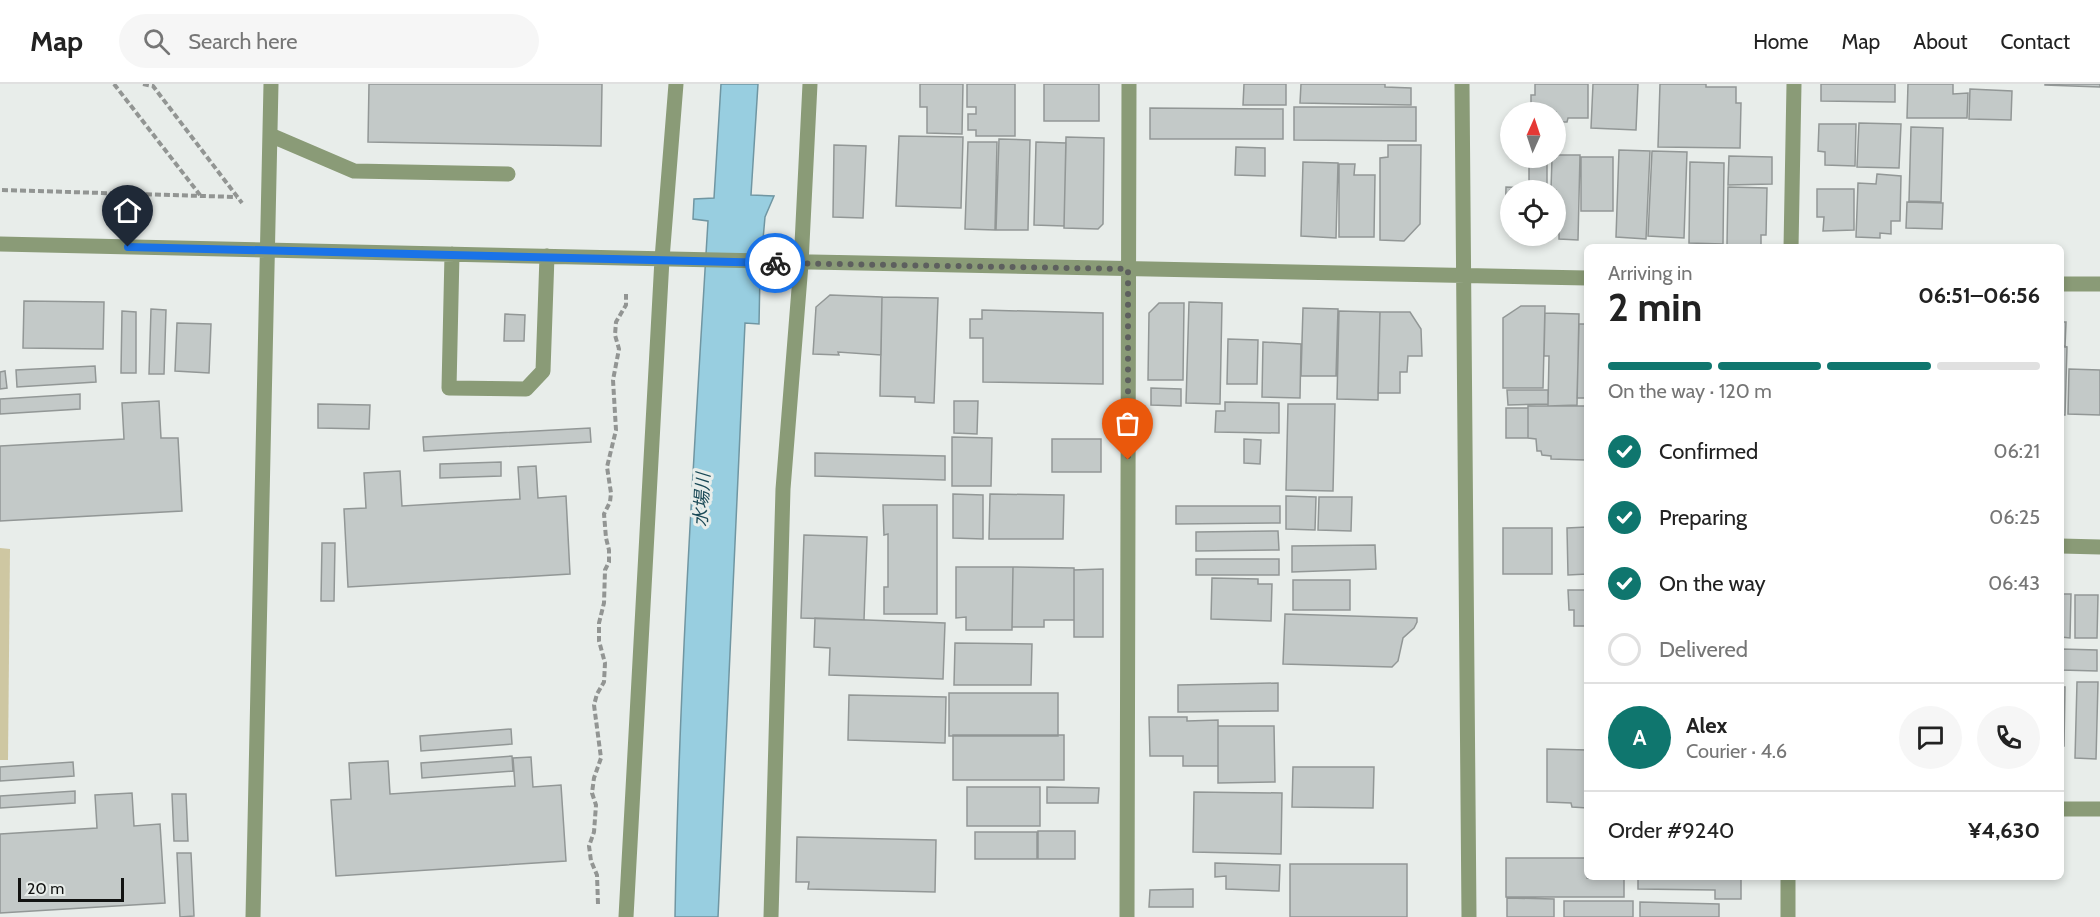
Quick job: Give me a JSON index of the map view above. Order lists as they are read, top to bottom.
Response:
{
  "water": ["水場川"],
  "scale_bar": "20 m",
  "north": "top",
  "page": {
    "header": "Map",
    "search": "Search here",
    "nav": [
      "Home",
      "Map",
      "About",
      "Contact"
    ],
    "heading": ["2 min", "Arriving in", "06:51–06:56"],
    "panel": [
      "Alex",
      "Courier · 4.6",
      "Order #9240",
      "¥4,630"
    ],
    "bar": "On the way · 120 m",
    "list": [
      ["Confirmed", "06:21"],
      ["Preparing", "06:25"],
      ["On the way", "06:43"],
      "Delivered"
    ],
    "round": "A",
    "scale": "20 m"
  }
}
